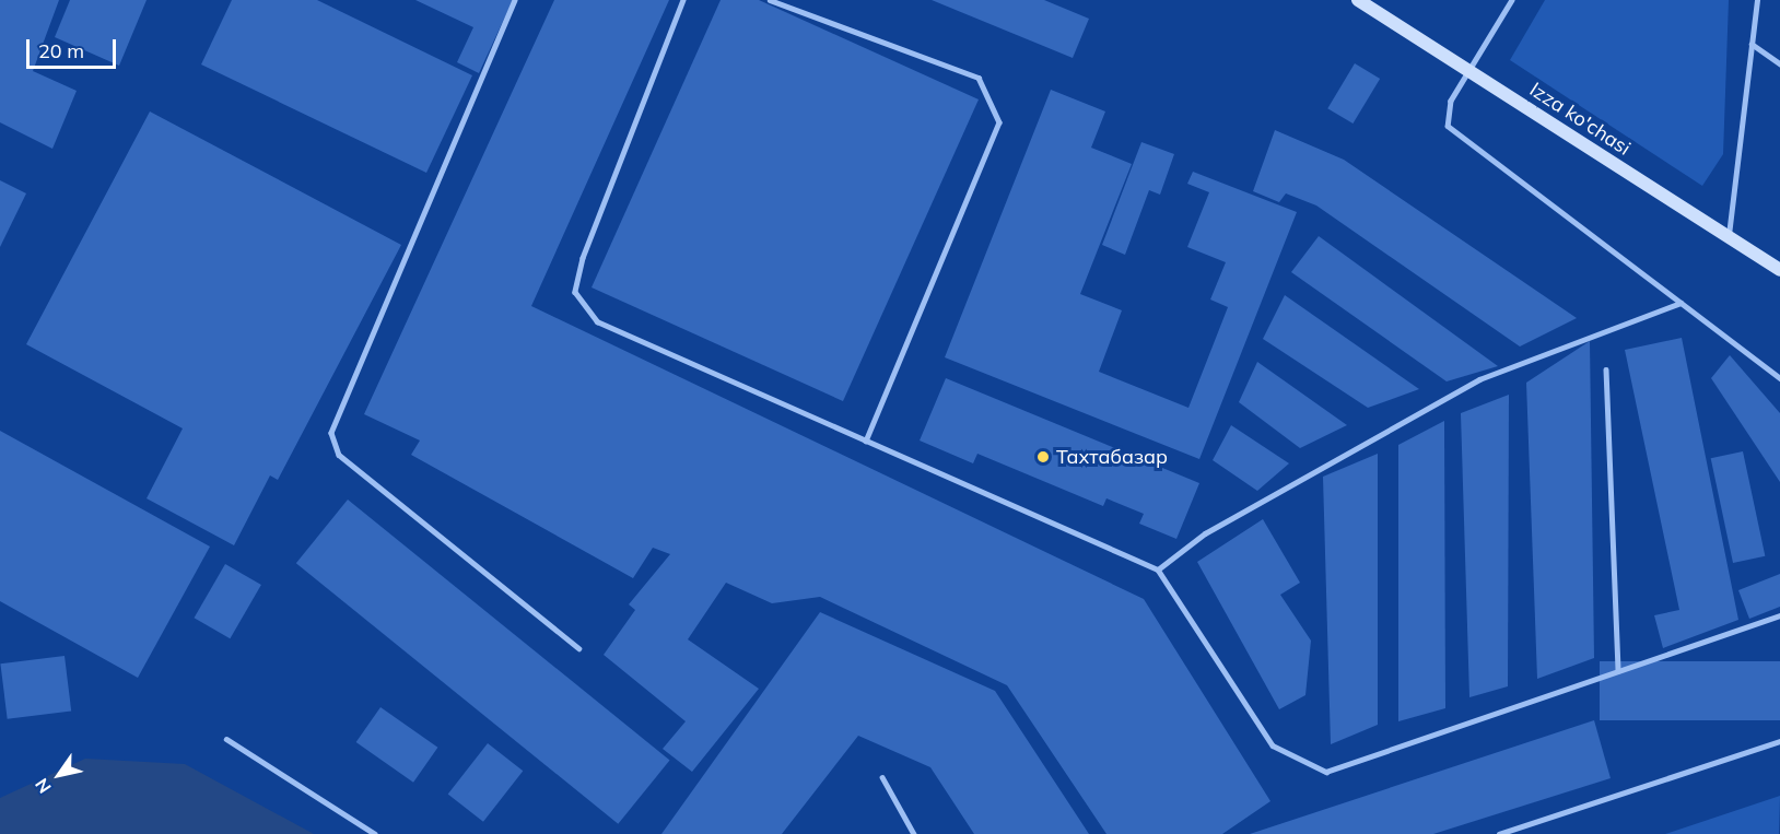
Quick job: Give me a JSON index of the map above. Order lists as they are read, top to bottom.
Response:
{
  "streets": {
    "main road": ["Izza ko'chasi"]
  },
  "places": ["Тахтабазар"],
  "scale_bar": "20 m",
  "north": "bottom left"
}
